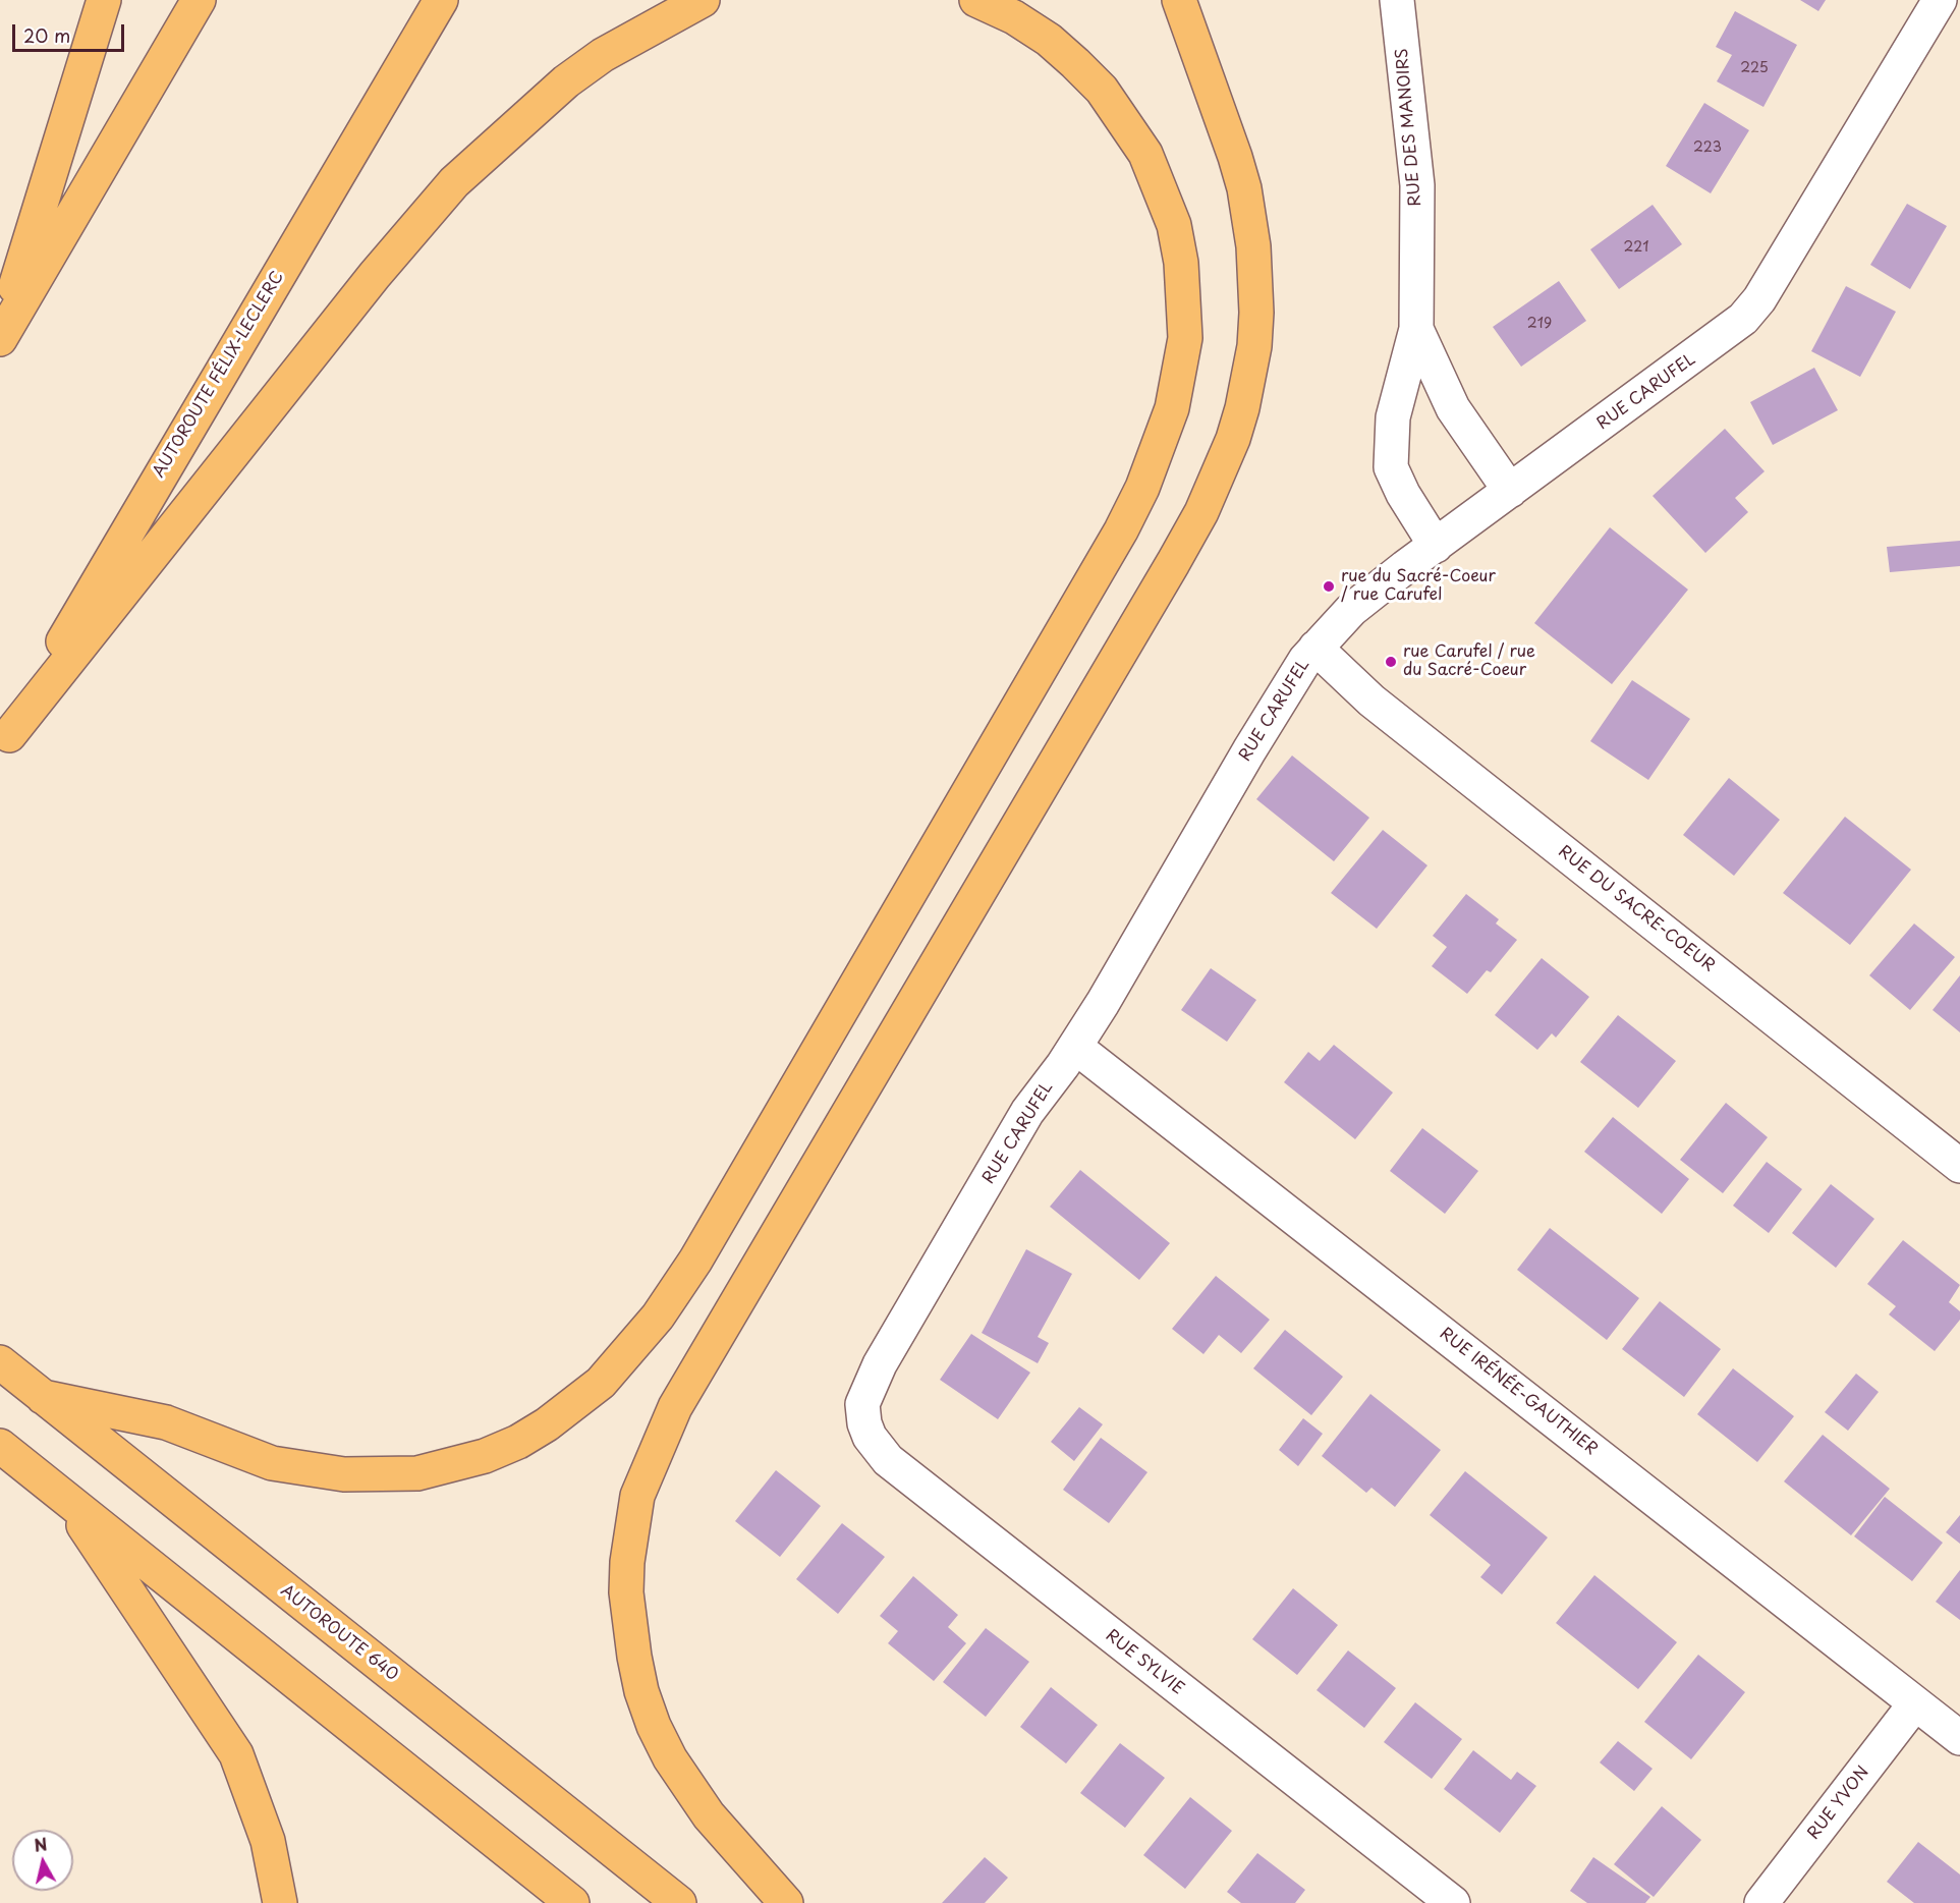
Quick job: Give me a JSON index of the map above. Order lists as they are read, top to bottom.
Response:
{
  "streets": {
    "highway": ["AUTOROUTE FÉLIX-LECLERC", "AUTOROUTE 640"],
    "street": [
      "RUE DES MANOIRS",
      "RUE CARUFEL",
      "RUE DU SACRE-COEUR",
      "RUE IRÉNÉE-GAUTHIER",
      "RUE SYLVIE",
      "RUE YVON"
    ]
  },
  "crossings": [
    ["RUE DES MANOIRS", "RUE CARUFEL"],
    ["RUE CARUFEL", "RUE DU SACRE-COEUR"],
    ["RUE CARUFEL", "RUE IRÉNÉE-GAUTHIER"],
    ["RUE CARUFEL", "RUE SYLVIE"],
    ["RUE IRÉNÉE-GAUTHIER", "RUE YVON"]
  ],
  "places": ["rue du Sacré-Coeur / rue Carufel", "rue Carufel / rue du Sacré-Coeur"],
  "house_numbers": [
    "225",
    "223",
    "221",
    "219"
  ],
  "scale_bar": "20 m",
  "north": "top"
}
